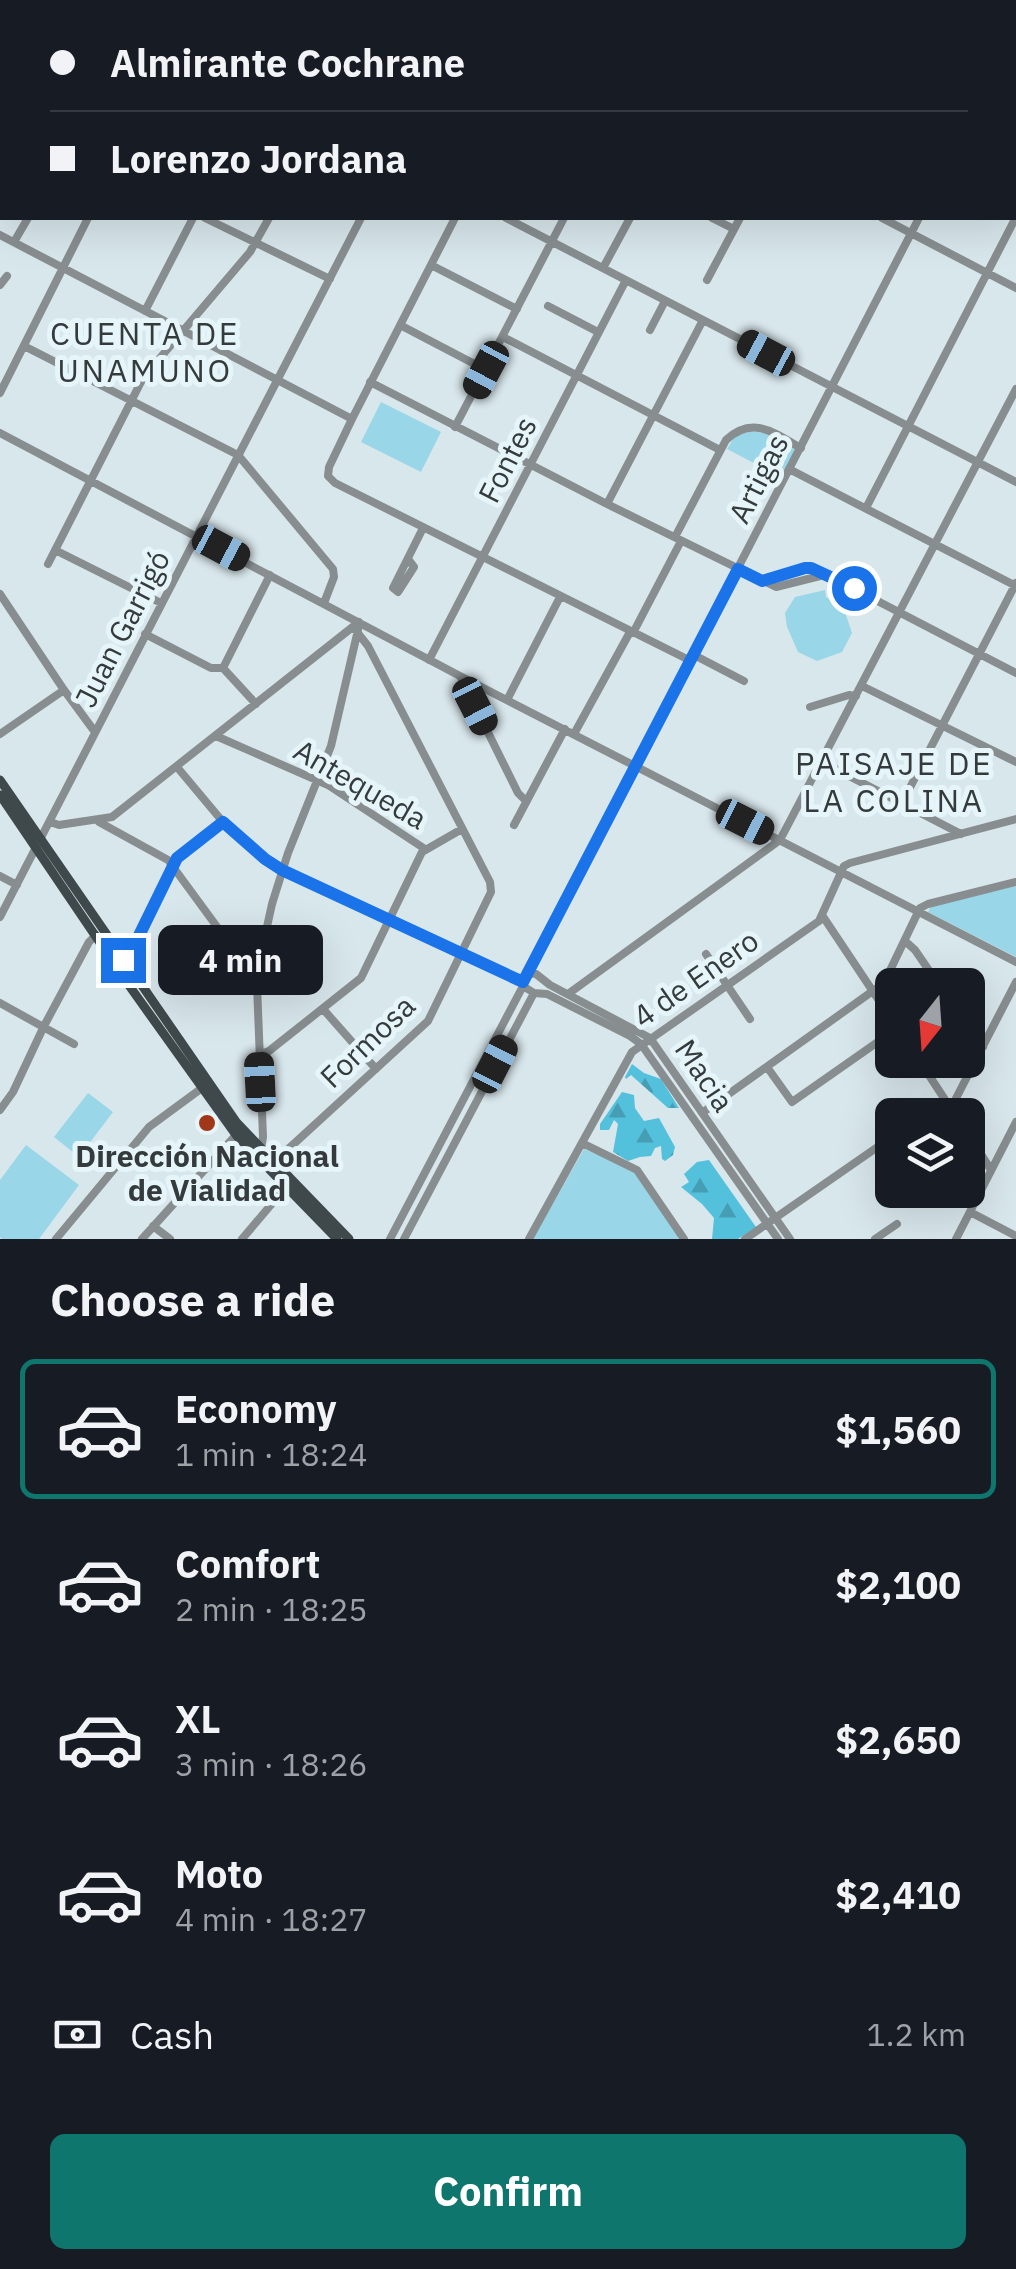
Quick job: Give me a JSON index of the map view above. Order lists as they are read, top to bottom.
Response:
{
  "streets": {
    "street": [
      "Fontes",
      "Artigas",
      "Juan Garrigó",
      "Antequeda",
      "4 de Enero",
      "Formosa",
      "Macia"
    ]
  },
  "crossings": [
    ["Artigas", "Macia"],
    ["4 de Enero", "Macia"]
  ],
  "districts": ["CUENTA DE UNAMUNO", "PAISAJE DE LA COLINA"],
  "places": ["Dirección Nacional de Vialidad"],
  "north": "bottom",
  "page": {
    "banner": ["Almirante Cochrane", "Lorenzo Jordana"],
    "bubble": "4 min",
    "heading": "Choose a ride",
    "list": [
      {
        "name": "Economy",
        "note": "1 min · 18:24",
        "value": "$1,560"
      },
      {
        "name": "Comfort",
        "note": "2 min · 18:25",
        "value": "$2,100"
      },
      {
        "name": "XL",
        "note": "3 min · 18:26",
        "value": "$2,650"
      },
      {
        "name": "Moto",
        "note": "4 min · 18:27",
        "value": "$2,410"
      }
    ],
    "pay": ["Cash", "1.2 km"],
    "buttons": "Confirm"
  }
}
